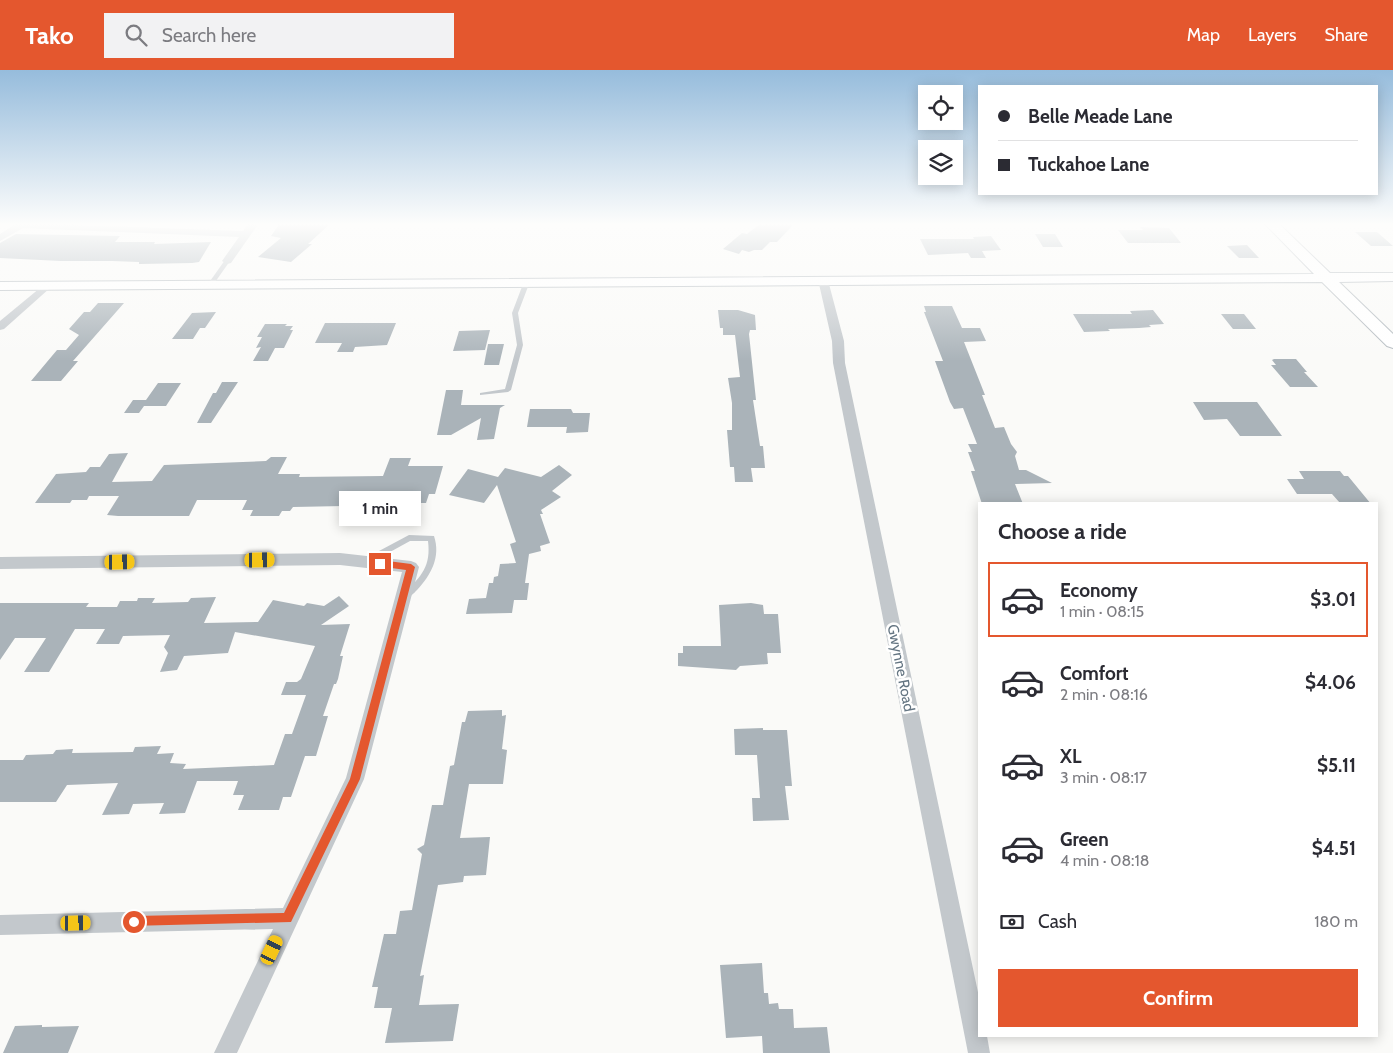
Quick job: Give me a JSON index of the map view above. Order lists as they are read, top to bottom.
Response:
{
  "streets": {
    "street": ["Gwynne Road"]
  },
  "page": {
    "header": "Tako",
    "search": "Search here",
    "nav": ["Map", "Layers", "Share"],
    "banner": ["Belle Meade Lane", "Tuckahoe Lane"],
    "bubble": "1 min",
    "heading": "Choose a ride",
    "list": [
      {
        "name": "Economy",
        "note": "1 min · 08:15",
        "value": "$3.01"
      },
      {
        "name": "Comfort",
        "note": "2 min · 08:16",
        "value": "$4.06"
      },
      {
        "name": "XL",
        "note": "3 min · 08:17",
        "value": "$5.11"
      },
      {
        "name": "Green",
        "note": "4 min · 08:18",
        "value": "$4.51"
      }
    ],
    "pay": ["Cash", "180 m"],
    "buttons": "Confirm"
  }
}
